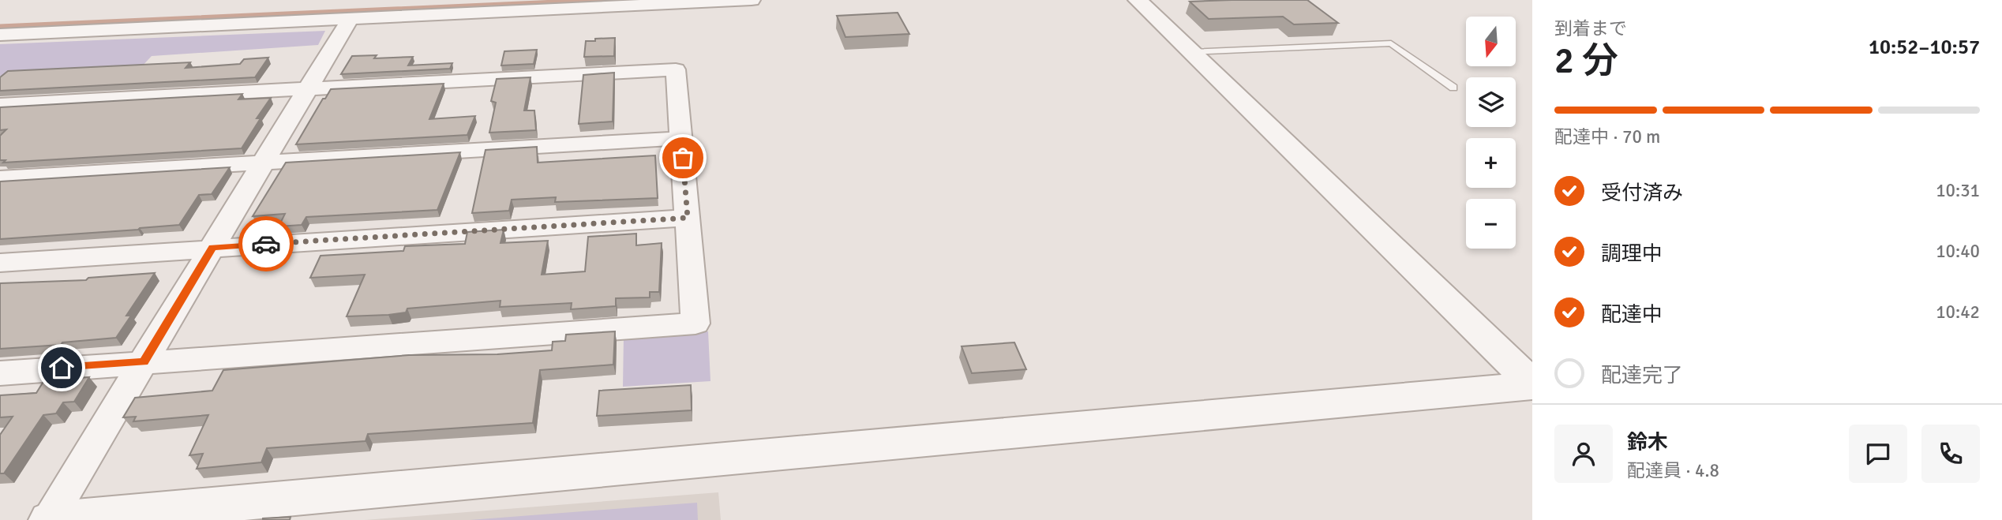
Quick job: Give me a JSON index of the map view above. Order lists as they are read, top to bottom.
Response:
{
  "north": "bottom",
  "page": {
    "heading": ["2 分", "到着まで", "10:52–10:57"],
    "panel": ["鈴木", "配達員 · 4.8"],
    "map_buttons": ["+", "−"],
    "bar": "配達中 · 70 m",
    "list": [
      ["受付済み", "10:31"],
      ["調理中", "10:40"],
      ["配達中", "10:42"],
      "配達完了"
    ]
  }
}
